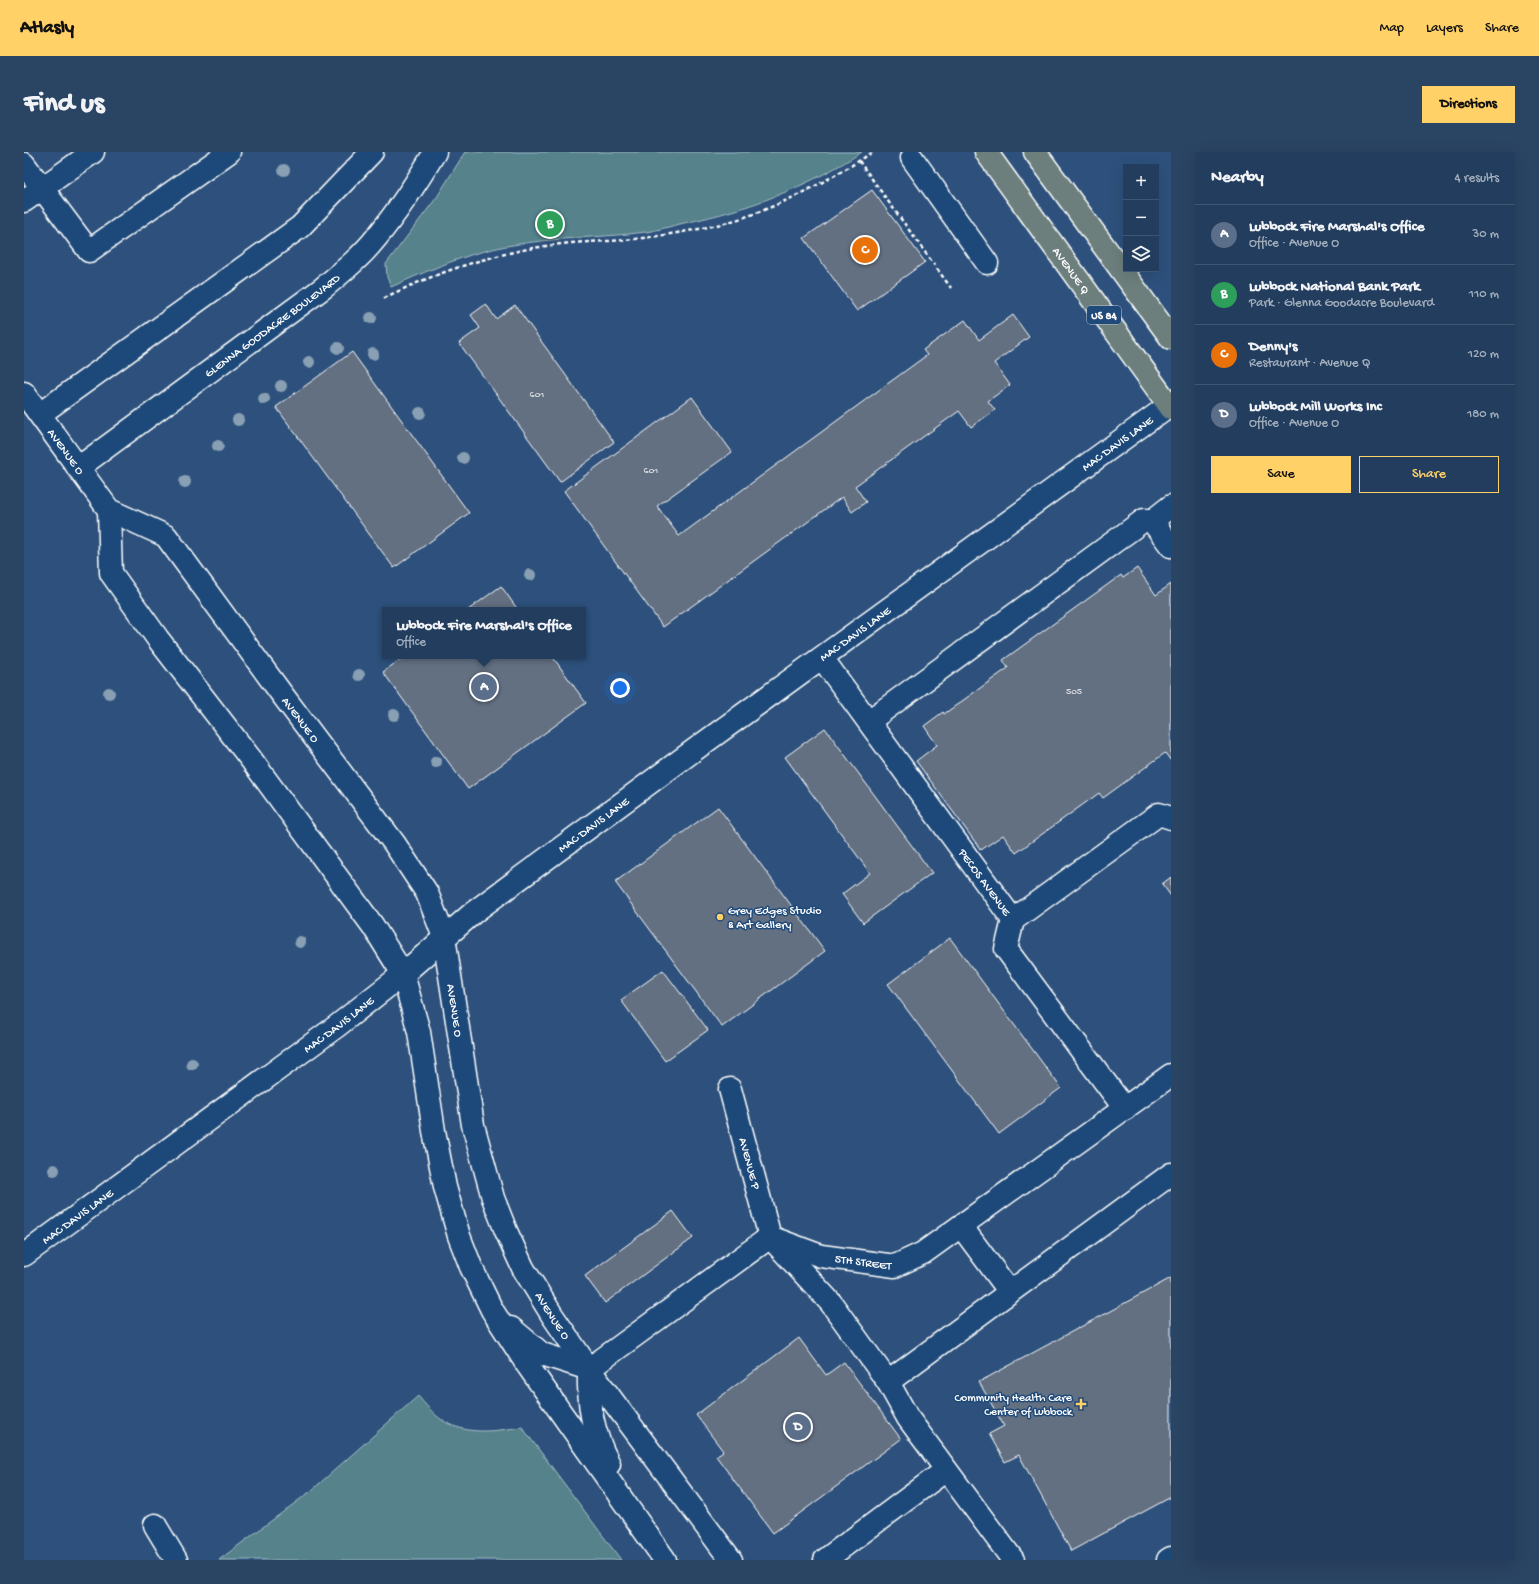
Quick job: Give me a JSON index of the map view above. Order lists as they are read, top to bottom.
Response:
{
  "streets": {
    "highway": ["AVENUE Q", "US 84"],
    "street": [
      "GLENNA GOODACRE BOULEVARD",
      "MAC DAVIS LANE",
      "AVENUE O",
      "PECOS AVENUE",
      "AVENUE P",
      "5TH STREET"
    ]
  },
  "crossings": [
    ["AVENUE Q", "MAC DAVIS LANE"],
    ["GLENNA GOODACRE BOULEVARD", "AVENUE O"],
    ["MAC DAVIS LANE", "AVENUE O"],
    ["MAC DAVIS LANE", "PECOS AVENUE"],
    ["PECOS AVENUE", "5TH STREET"],
    ["AVENUE P", "5TH STREET"]
  ],
  "places": {
    "other": ["Grey Edges Studio & Art Gallery"],
    "health": ["Community Health Care Center of Lubbock"]
  },
  "house_numbers": ["601", "601", "505"],
  "page": {
    "header": "Atlasly",
    "nav": ["Map", "Layers", "Share"],
    "buttons": [
      "Directions",
      ["Save", "Share"]
    ],
    "title": "Find us",
    "heading": ["Nearby", "4 results"],
    "map_buttons": ["+", "−"],
    "list": [
      {
        "mark": "A",
        "name": "Lubbock Fire Marshal's Office",
        "note": "Office · Avenue O",
        "value": "30 m"
      },
      {
        "mark": "B",
        "name": "Lubbock National Bank Park",
        "note": "Park · Glenna Goodacre Boulevard",
        "value": "110 m"
      },
      {
        "mark": "C",
        "name": "Denny's",
        "note": "Restaurant · Avenue Q",
        "value": "120 m"
      },
      {
        "mark": "D",
        "name": "Lubbock Mill Works Inc",
        "note": "Office · Avenue O",
        "value": "180 m"
      }
    ],
    "pins": [
      "B",
      "C",
      "A",
      "D"
    ],
    "popup": ["Lubbock Fire Marshal's Office", "Office"]
  }
}
